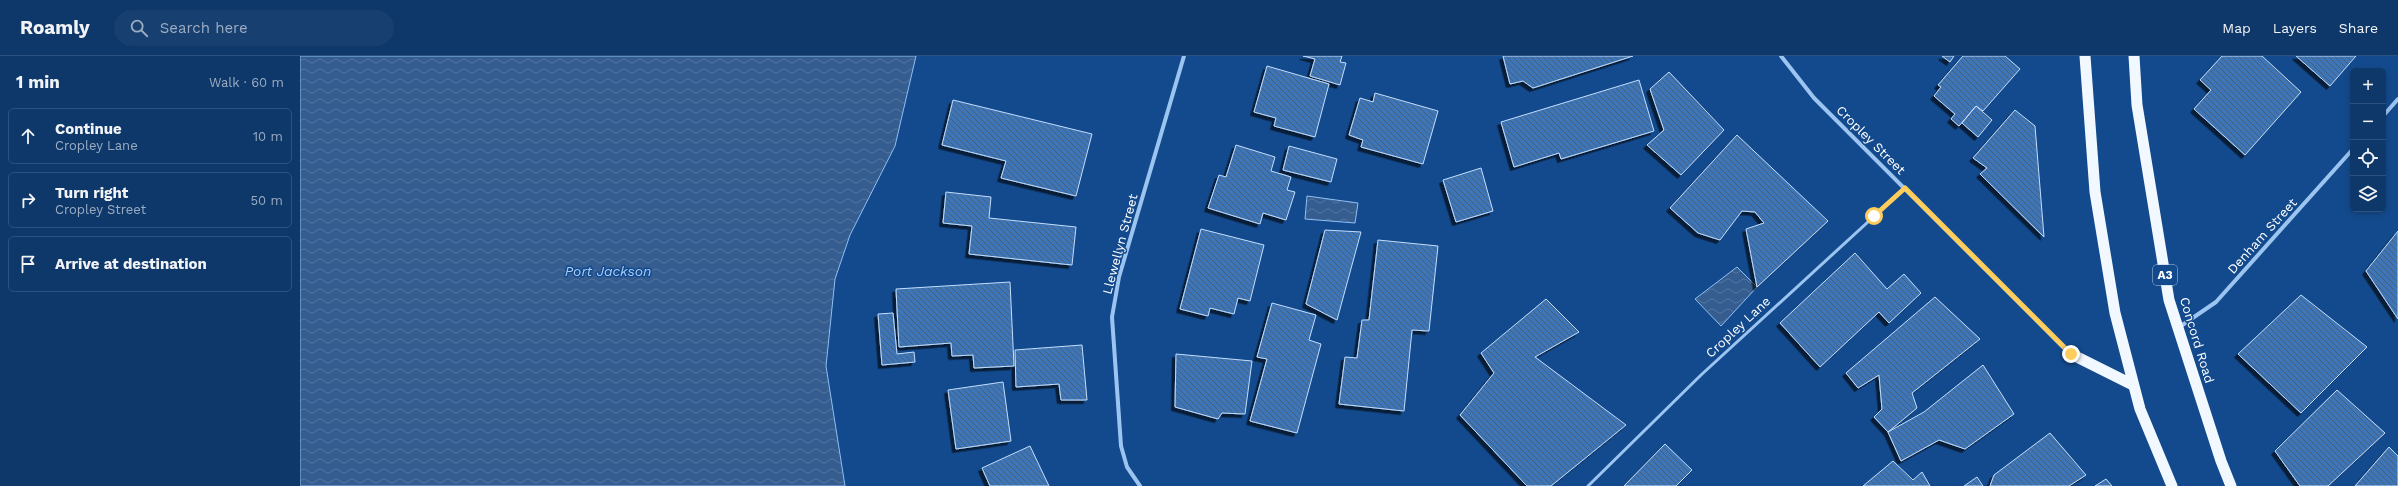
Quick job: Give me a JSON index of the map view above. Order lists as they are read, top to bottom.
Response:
{
  "streets": {
    "highway": ["A3", "Concord Road"],
    "street": ["Cropley Street", "Denham Street", "Llewellyn Street"],
    "lane": ["Cropley Lane"]
  },
  "crossings": [
    ["Cropley Street", "Cropley Lane"],
    ["Denham Street", "Concord Road"]
  ],
  "water": ["Port Jackson"],
  "page": {
    "header": "Roamly",
    "search": "Search here",
    "nav": ["Map", "Layers", "Share"],
    "heading": ["1 min", "Walk · 60 m"],
    "map_buttons": ["+", "−"],
    "list": [
      ["Continue", "Cropley Lane", "10 m"],
      ["Turn right", "Cropley Street", "50 m"],
      "Arrive at destination"
    ]
  }
}
